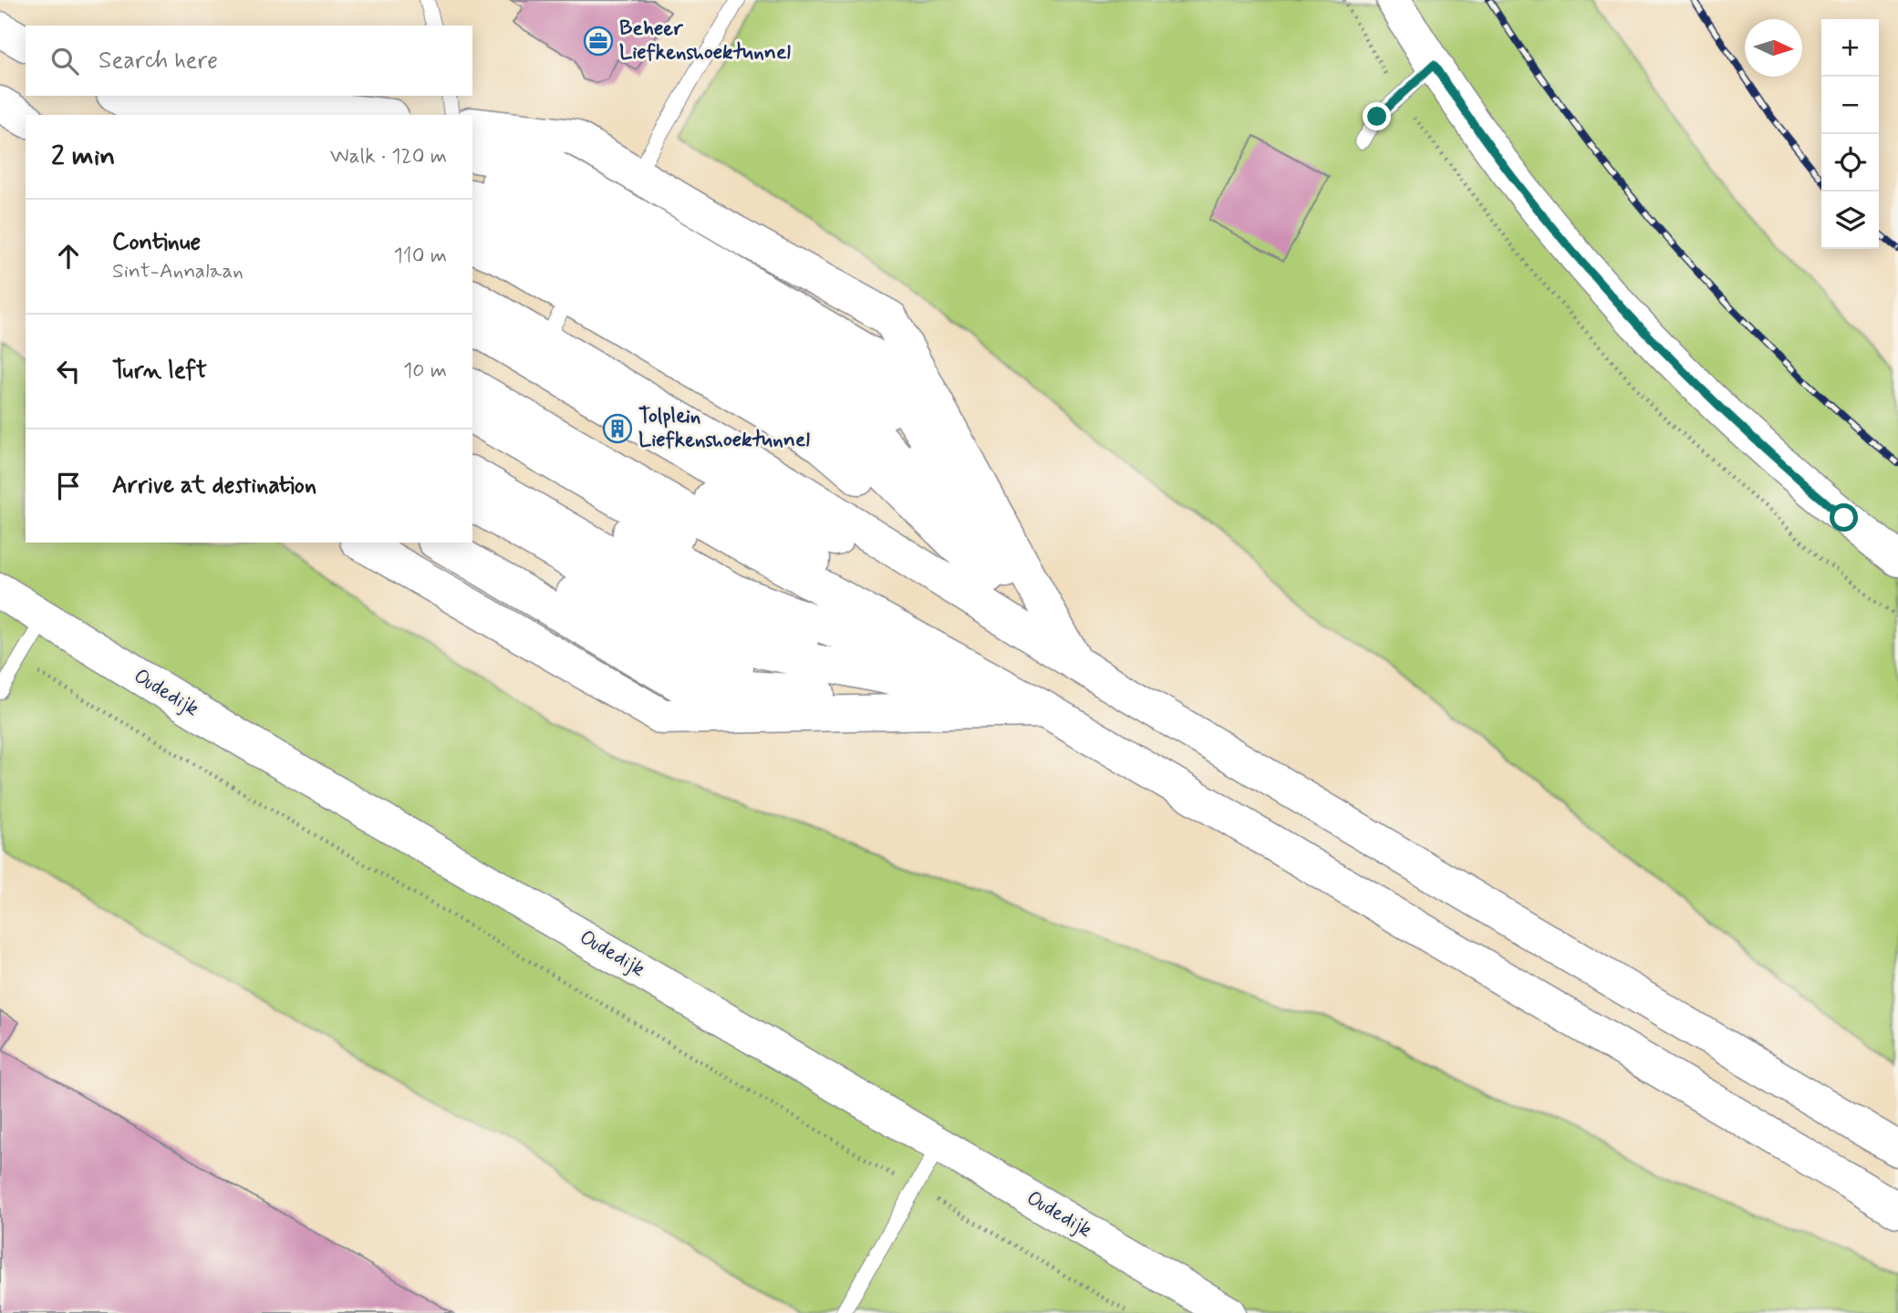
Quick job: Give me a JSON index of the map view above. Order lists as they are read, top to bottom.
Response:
{
  "streets": {
    "main road": ["Oudedijk"]
  },
  "places": {
    "office": ["Beheer Liefkenshoektunnel"],
    "building": ["Tolplein Liefkenshoektunnel"]
  },
  "north": "right",
  "page": {
    "map_buttons": ["+", "−"],
    "search": "Search here",
    "heading": ["2 min", "Walk · 120 m"],
    "list": [
      ["Continue", "Sint-Annalaan", "110 m"],
      ["Turn left", "10 m"],
      "Arrive at destination"
    ]
  }
}
